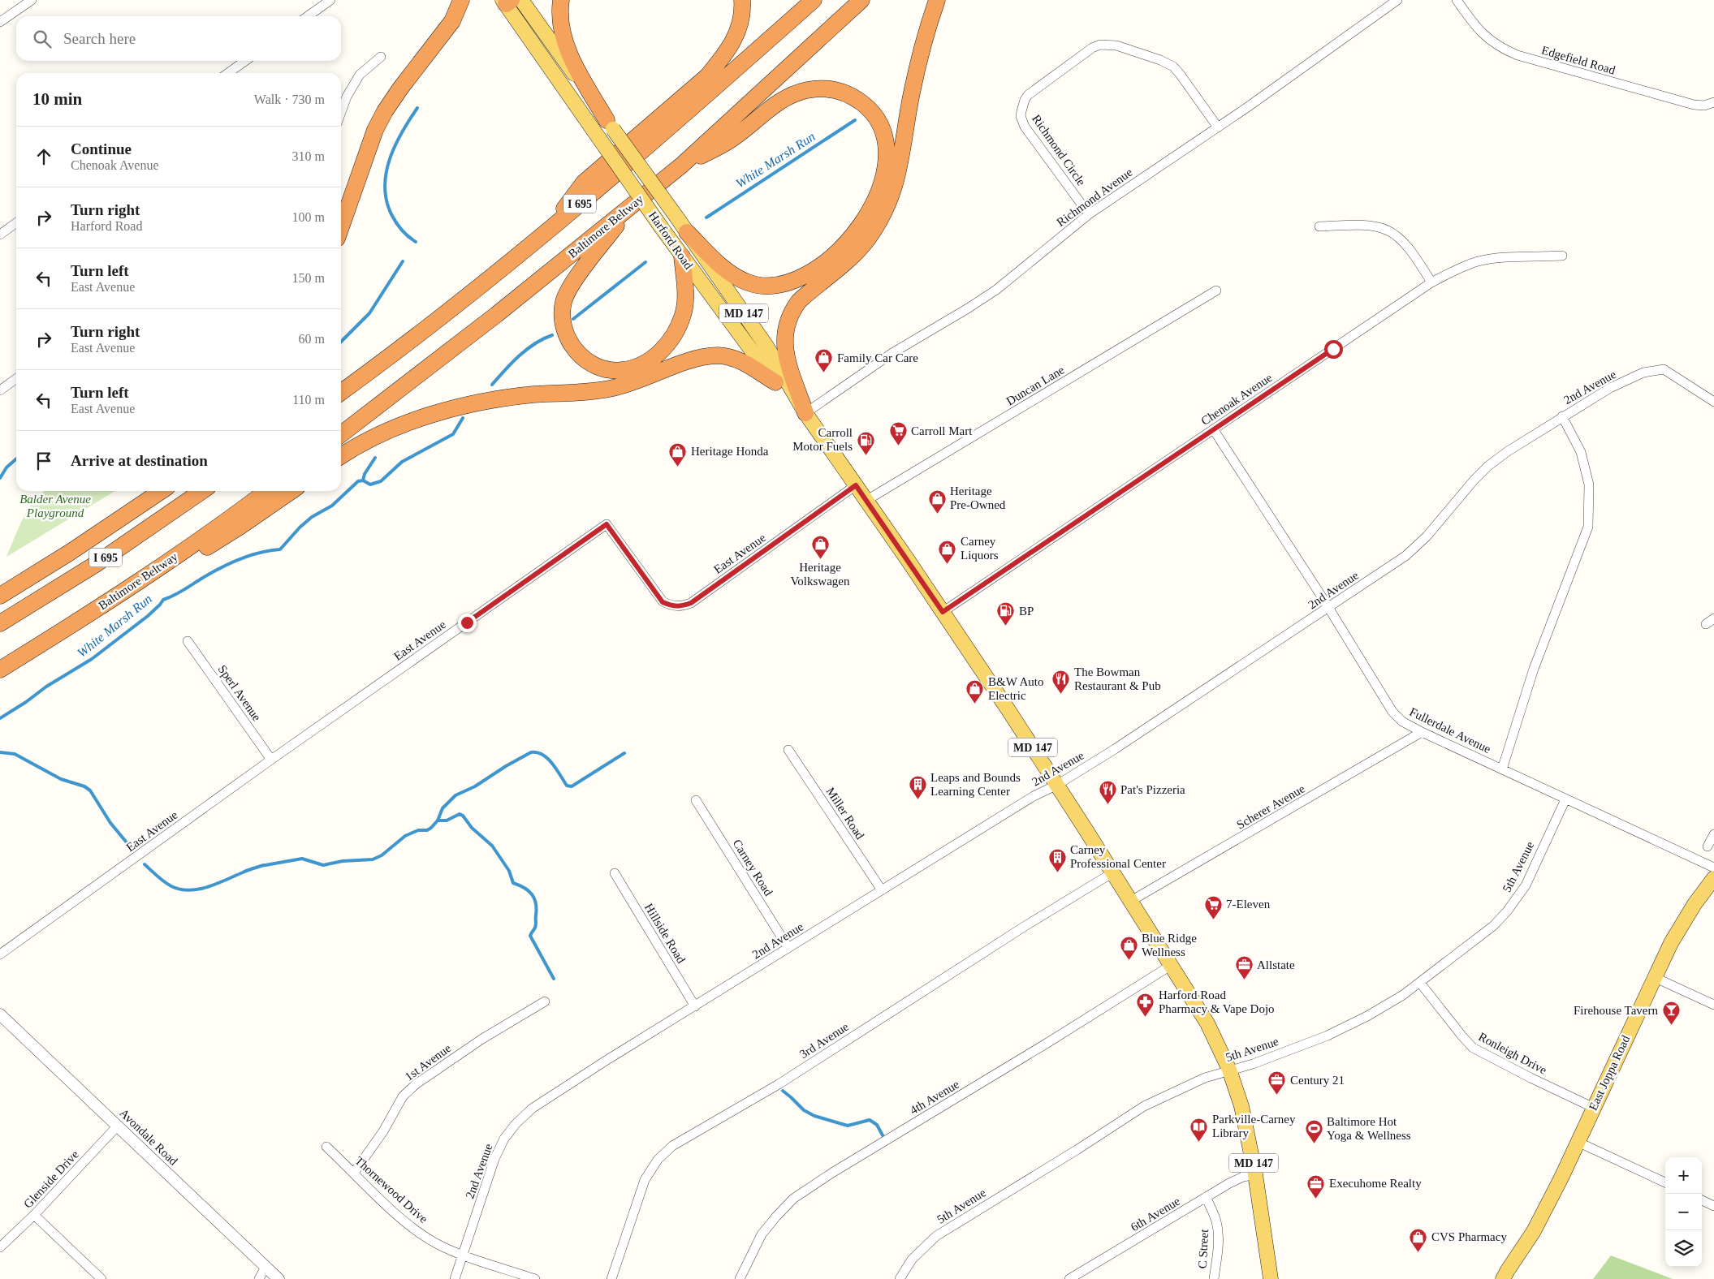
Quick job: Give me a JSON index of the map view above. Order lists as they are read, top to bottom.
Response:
{
  "streets": {
    "highway": ["I 695", "Baltimore Beltway"],
    "main road": ["Harford Road", "MD 147", "East Joppa Road"],
    "street": [
      "Edgefield Road",
      "Richmond Circle",
      "Richmond Avenue",
      "Duncan Lane",
      "2nd Avenue",
      "Chenoak Avenue",
      "East Avenue",
      "Sperl Avenue",
      "Fullerdale Avenue",
      "Scherer Avenue",
      "Miller Road",
      "5th Avenue",
      "Carney Road",
      "Hillside Road",
      "3rd Avenue",
      "Ronleigh Drive",
      "1st Avenue",
      "4th Avenue",
      "Avondale Road",
      "Glenside Drive",
      "Thornewood Drive",
      "6th Avenue",
      "C Street"
    ]
  },
  "crossings": [
    ["Richmond Circle", "Richmond Avenue"],
    ["Richmond Avenue", "Harford Road"],
    ["Harford Road", "MD 147"],
    ["Harford Road", "Duncan Lane"],
    ["Harford Road", "2nd Avenue"],
    ["Harford Road", "Chenoak Avenue"],
    ["Harford Road", "East Avenue"],
    ["MD 147", "2nd Avenue"],
    ["MD 147", "Scherer Avenue"],
    ["MD 147", "5th Avenue"],
    ["MD 147", "3rd Avenue"],
    ["MD 147", "4th Avenue"],
    ["MD 147", "6th Avenue"],
    ["2nd Avenue", "Fullerdale Avenue"],
    ["2nd Avenue", "Miller Road"],
    ["2nd Avenue", "Carney Road"],
    ["2nd Avenue", "Hillside Road"],
    ["2nd Avenue", "Thornewood Drive"],
    ["Chenoak Avenue", "Fullerdale Avenue"],
    ["East Avenue", "Sperl Avenue"],
    ["Fullerdale Avenue", "Scherer Avenue"],
    ["Fullerdale Avenue", "5th Avenue"],
    ["5th Avenue", "Ronleigh Drive"],
    ["Ronleigh Drive", "East Joppa Road"],
    ["1st Avenue", "Thornewood Drive"],
    ["Avondale Road", "Glenside Drive"],
    ["6th Avenue", "C Street"]
  ],
  "water": ["White Marsh Run"],
  "parks": ["Balder Avenue Playground"],
  "places": {
    "shop": [
      "Family Car Care",
      "Heritage Honda",
      "Heritage Pre-Owned",
      "Heritage Volkswagen",
      "Carney Liquors",
      "B&W Auto Electric",
      "Blue Ridge Wellness",
      "CVS Pharmacy"
    ],
    "supermarket": ["Carroll Mart", "7-Eleven"],
    "fuel station": ["Carroll Motor Fuels", "BP"],
    "restaurant": ["The Bowman Restaurant & Pub", "Pat's Pizzeria"],
    "building": ["Leaps and Bounds Learning Center", "Carney Professional Center"],
    "office": ["Allstate", "Century 21", "Execuhome Realty"],
    "pharmacy": ["Harford Road Pharmacy & Vape Dojo"],
    "bar": ["Firehouse Tavern"],
    "library": ["Parkville-Carney Library"],
    "sports": ["Baltimore Hot Yoga & Wellness"]
  },
  "page": {
    "search": "Search here",
    "heading": ["10 min", "Walk · 730 m"],
    "list": [
      ["Continue", "Chenoak Avenue", "310 m"],
      ["Turn right", "Harford Road", "100 m"],
      ["Turn left", "East Avenue", "150 m"],
      ["Turn right", "East Avenue", "60 m"],
      ["Turn left", "East Avenue", "110 m"],
      "Arrive at destination"
    ],
    "map_buttons": ["+", "−"]
  }
}
